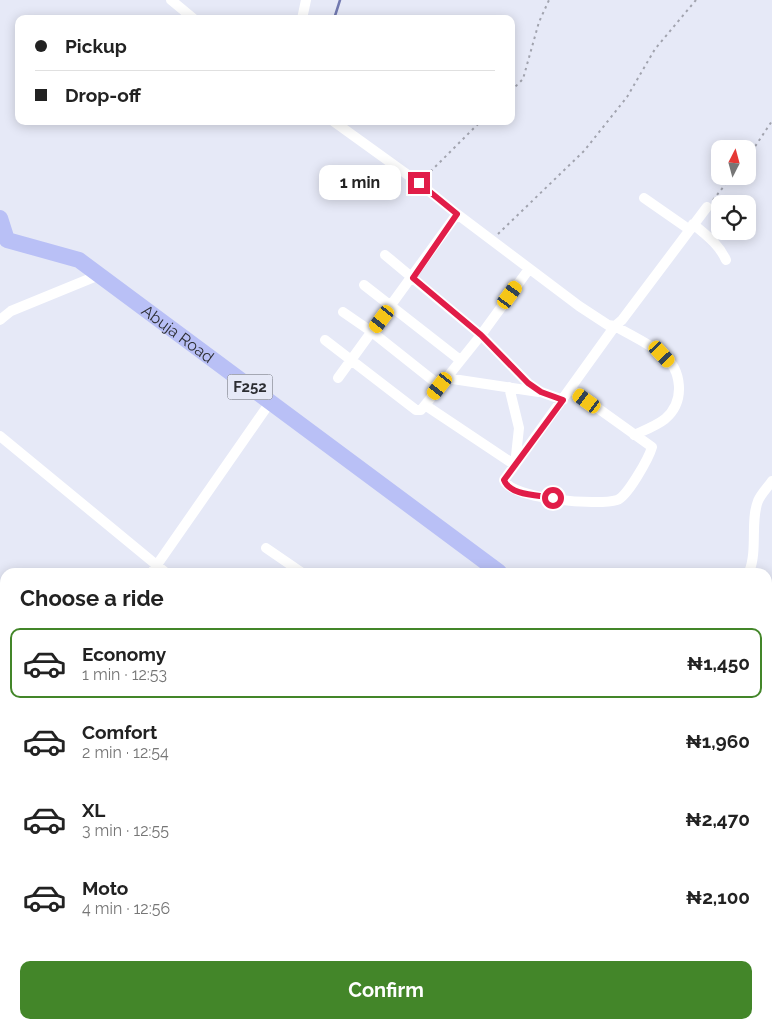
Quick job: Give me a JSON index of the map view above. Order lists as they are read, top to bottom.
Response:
{
  "streets": {
    "main road": ["Abuja Road", "F252"]
  },
  "north": "top",
  "page": {
    "banner": ["Pickup", "Drop-off"],
    "bubble": "1 min",
    "heading": "Choose a ride",
    "list": [
      {
        "name": "Economy",
        "note": "1 min · 12:53",
        "value": "₦1,450"
      },
      {
        "name": "Comfort",
        "note": "2 min · 12:54",
        "value": "₦1,960"
      },
      {
        "name": "XL",
        "note": "3 min · 12:55",
        "value": "₦2,470"
      },
      {
        "name": "Moto",
        "note": "4 min · 12:56",
        "value": "₦2,100"
      }
    ],
    "buttons": "Confirm"
  }
}
